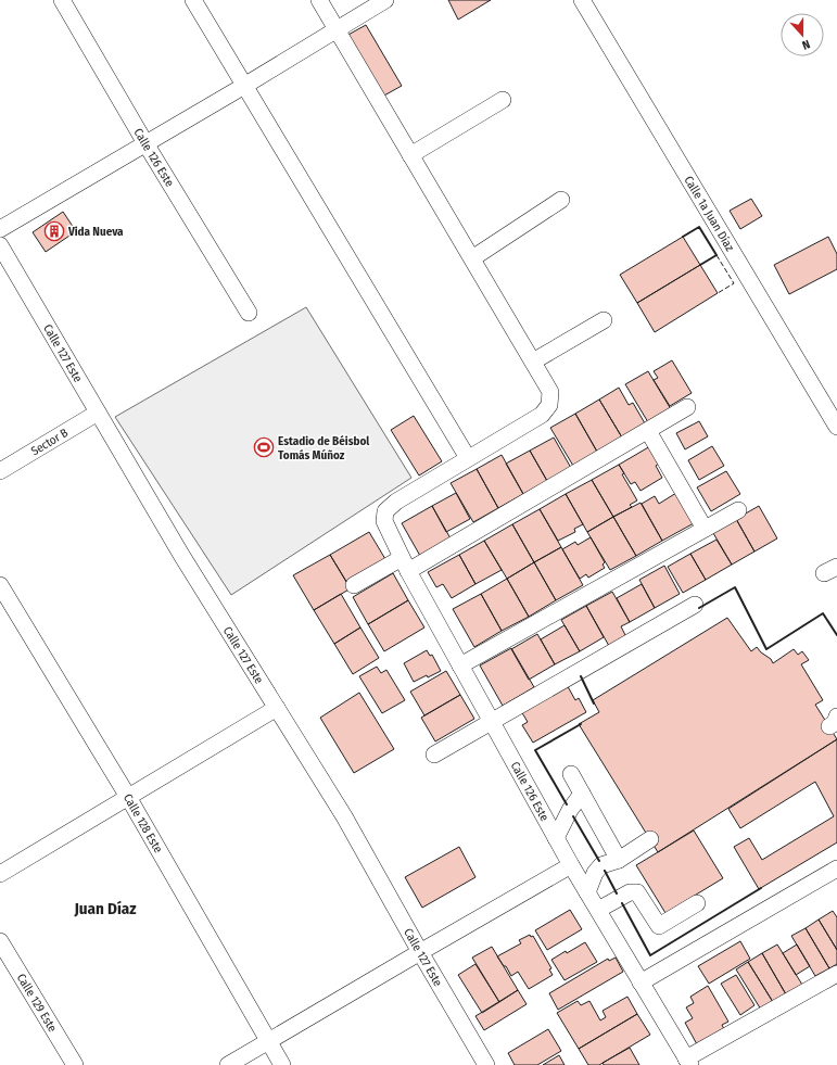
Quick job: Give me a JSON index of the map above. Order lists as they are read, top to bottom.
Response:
{
  "streets": {
    "street": [
      "Calle 126 Este",
      "Calle 1a Juan Díaz",
      "Calle 127 Este",
      "Sector B",
      "Calle 128 Este",
      "Calle 129 Este"
    ]
  },
  "crossings": [
    ["Calle 127 Este", "Sector B"]
  ],
  "districts": ["Juan Díaz"],
  "places": {
    "building": ["Vida Nueva"],
    "sports": ["Estadio de Béisbol Tomás Múñoz"]
  },
  "north": "bottom"
}
